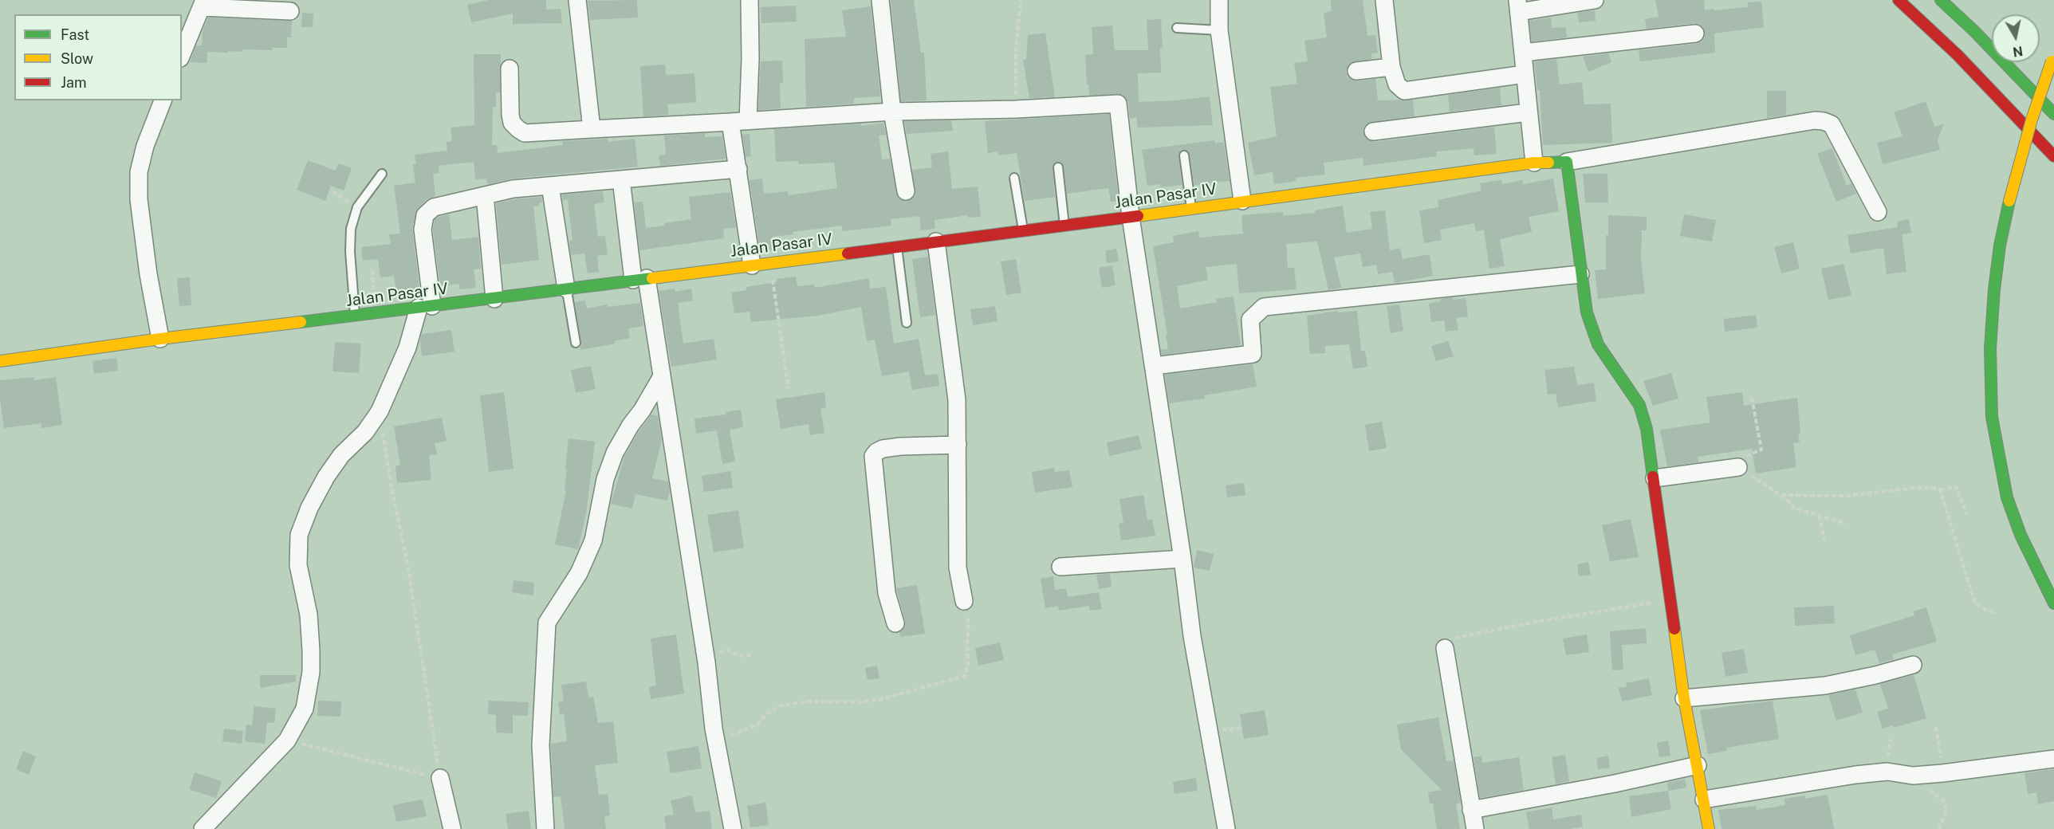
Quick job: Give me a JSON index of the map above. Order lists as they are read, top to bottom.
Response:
{
  "streets": {
    "main road": ["Jalan Pasar IV"]
  },
  "legend": ["Fast", "Slow", "Jam"],
  "north": "bottom"
}
